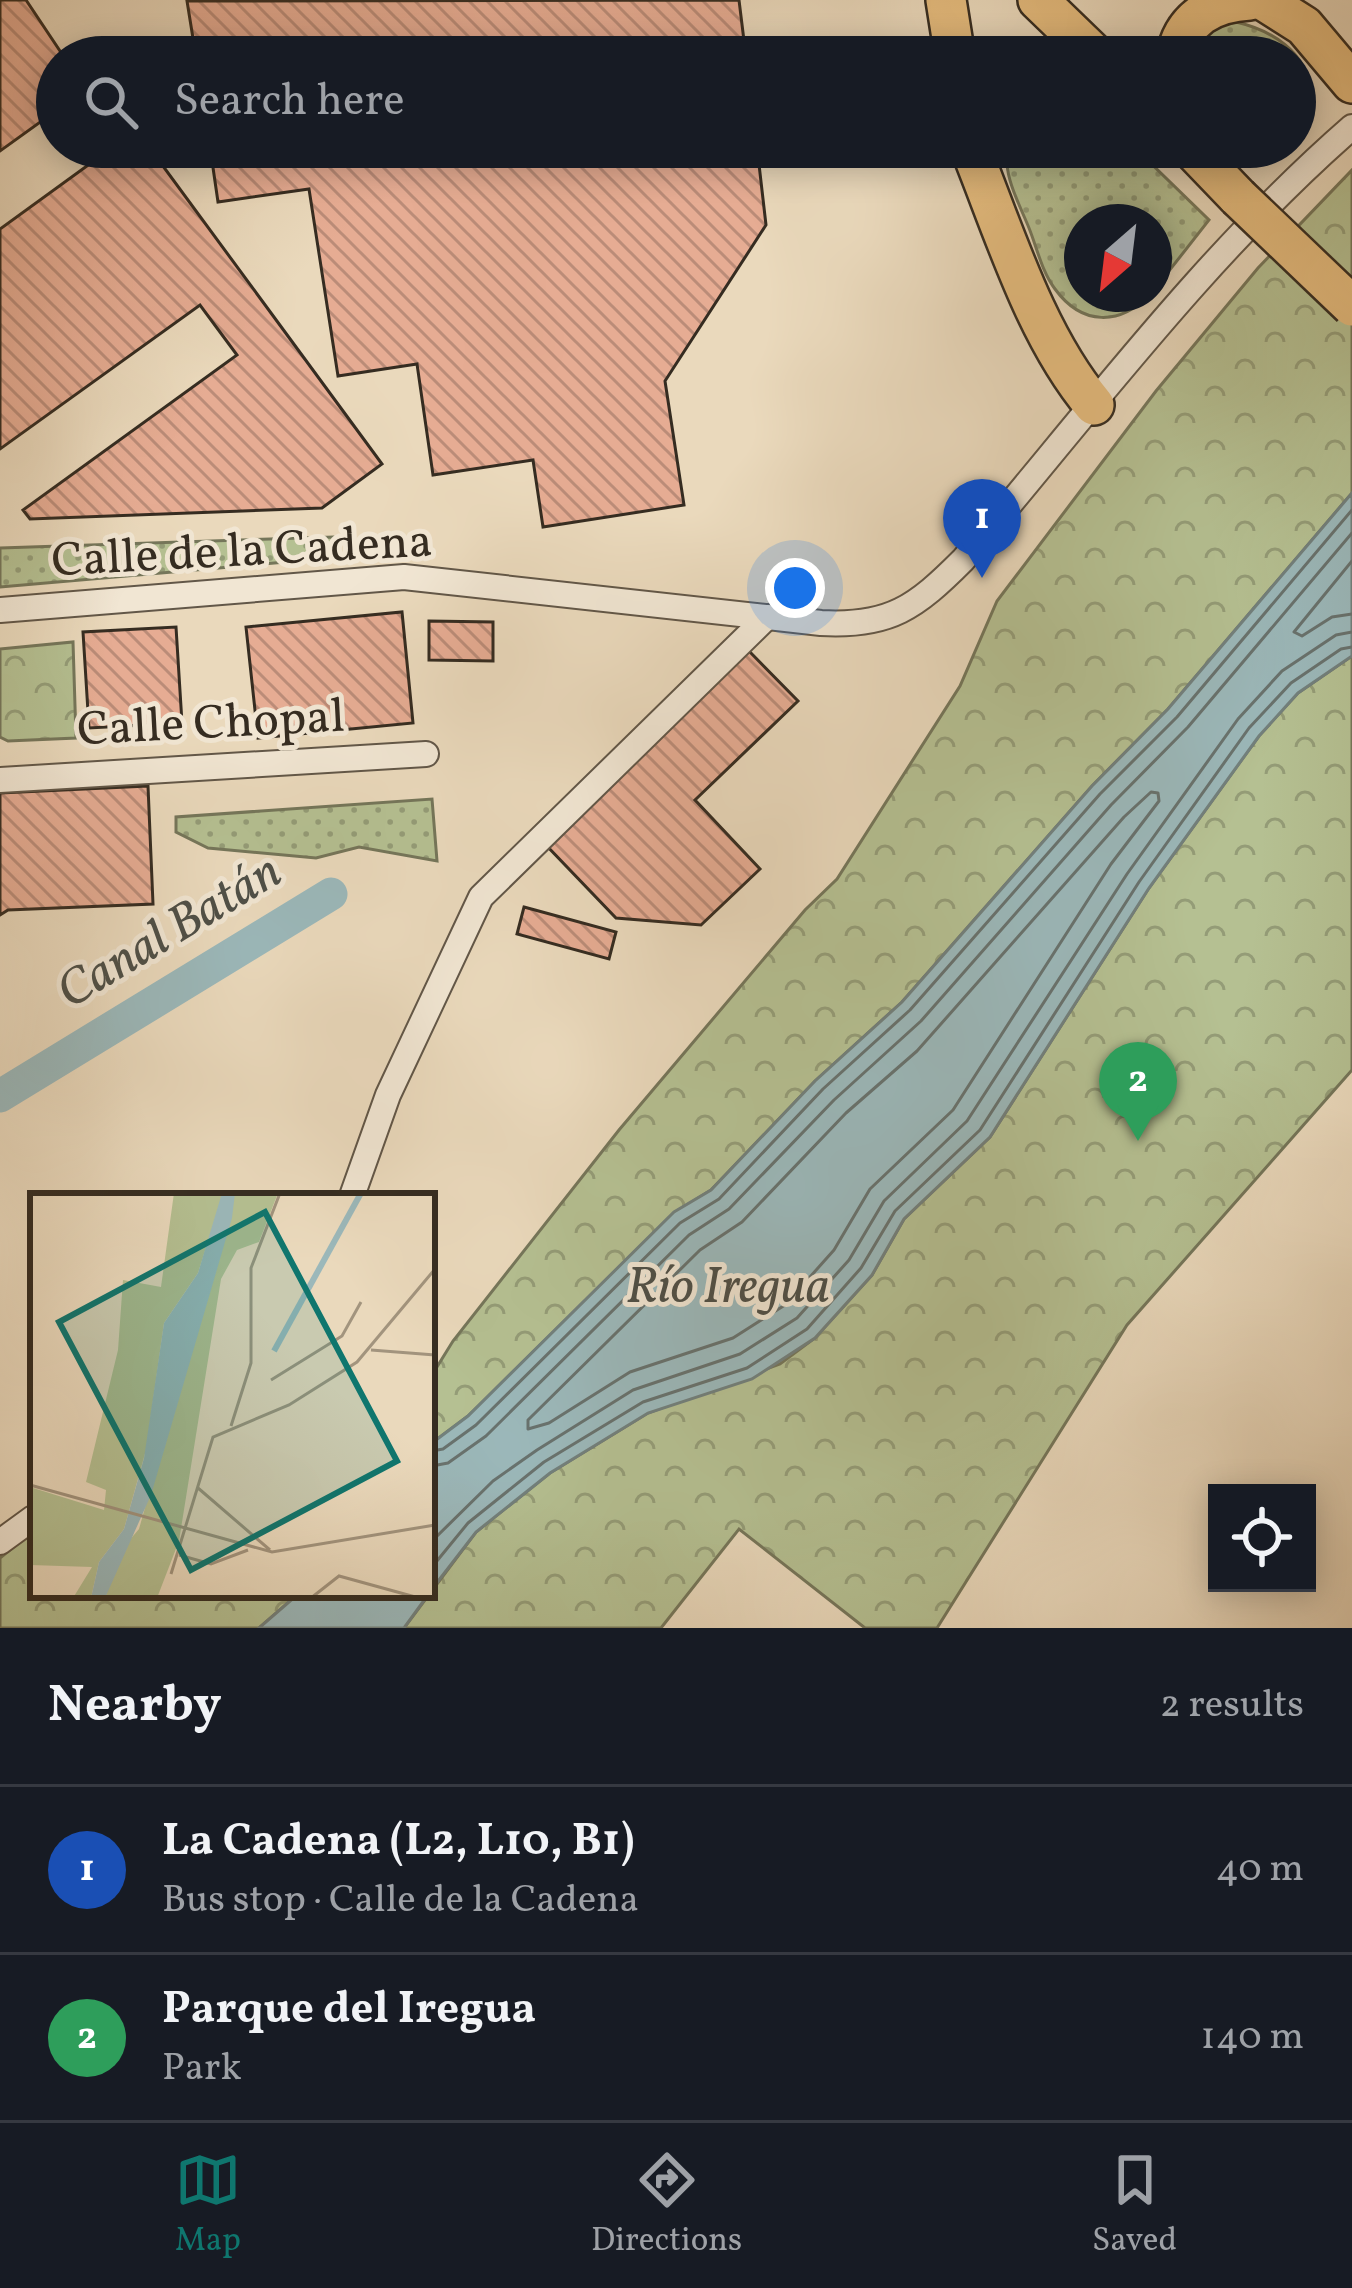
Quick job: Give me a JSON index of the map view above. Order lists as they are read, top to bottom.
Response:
{
  "streets": {
    "street": ["Calle de la Cadena", "Calle Chopal"]
  },
  "water": ["Canal Batán", "Río Iregua"],
  "north": "bottom left",
  "page": {
    "search": "Search here",
    "pins": ["1", "2"],
    "heading": ["Nearby", "2 results"],
    "list": [
      {
        "mark": "1",
        "name": "La Cadena (L2, L10, B1)",
        "note": "Bus stop · Calle de la Cadena",
        "value": "40 m"
      },
      {
        "mark": "2",
        "name": "Parque del Iregua",
        "note": "Park",
        "value": "140 m"
      }
    ],
    "nav": ["Map", "Directions", "Saved"]
  }
}
